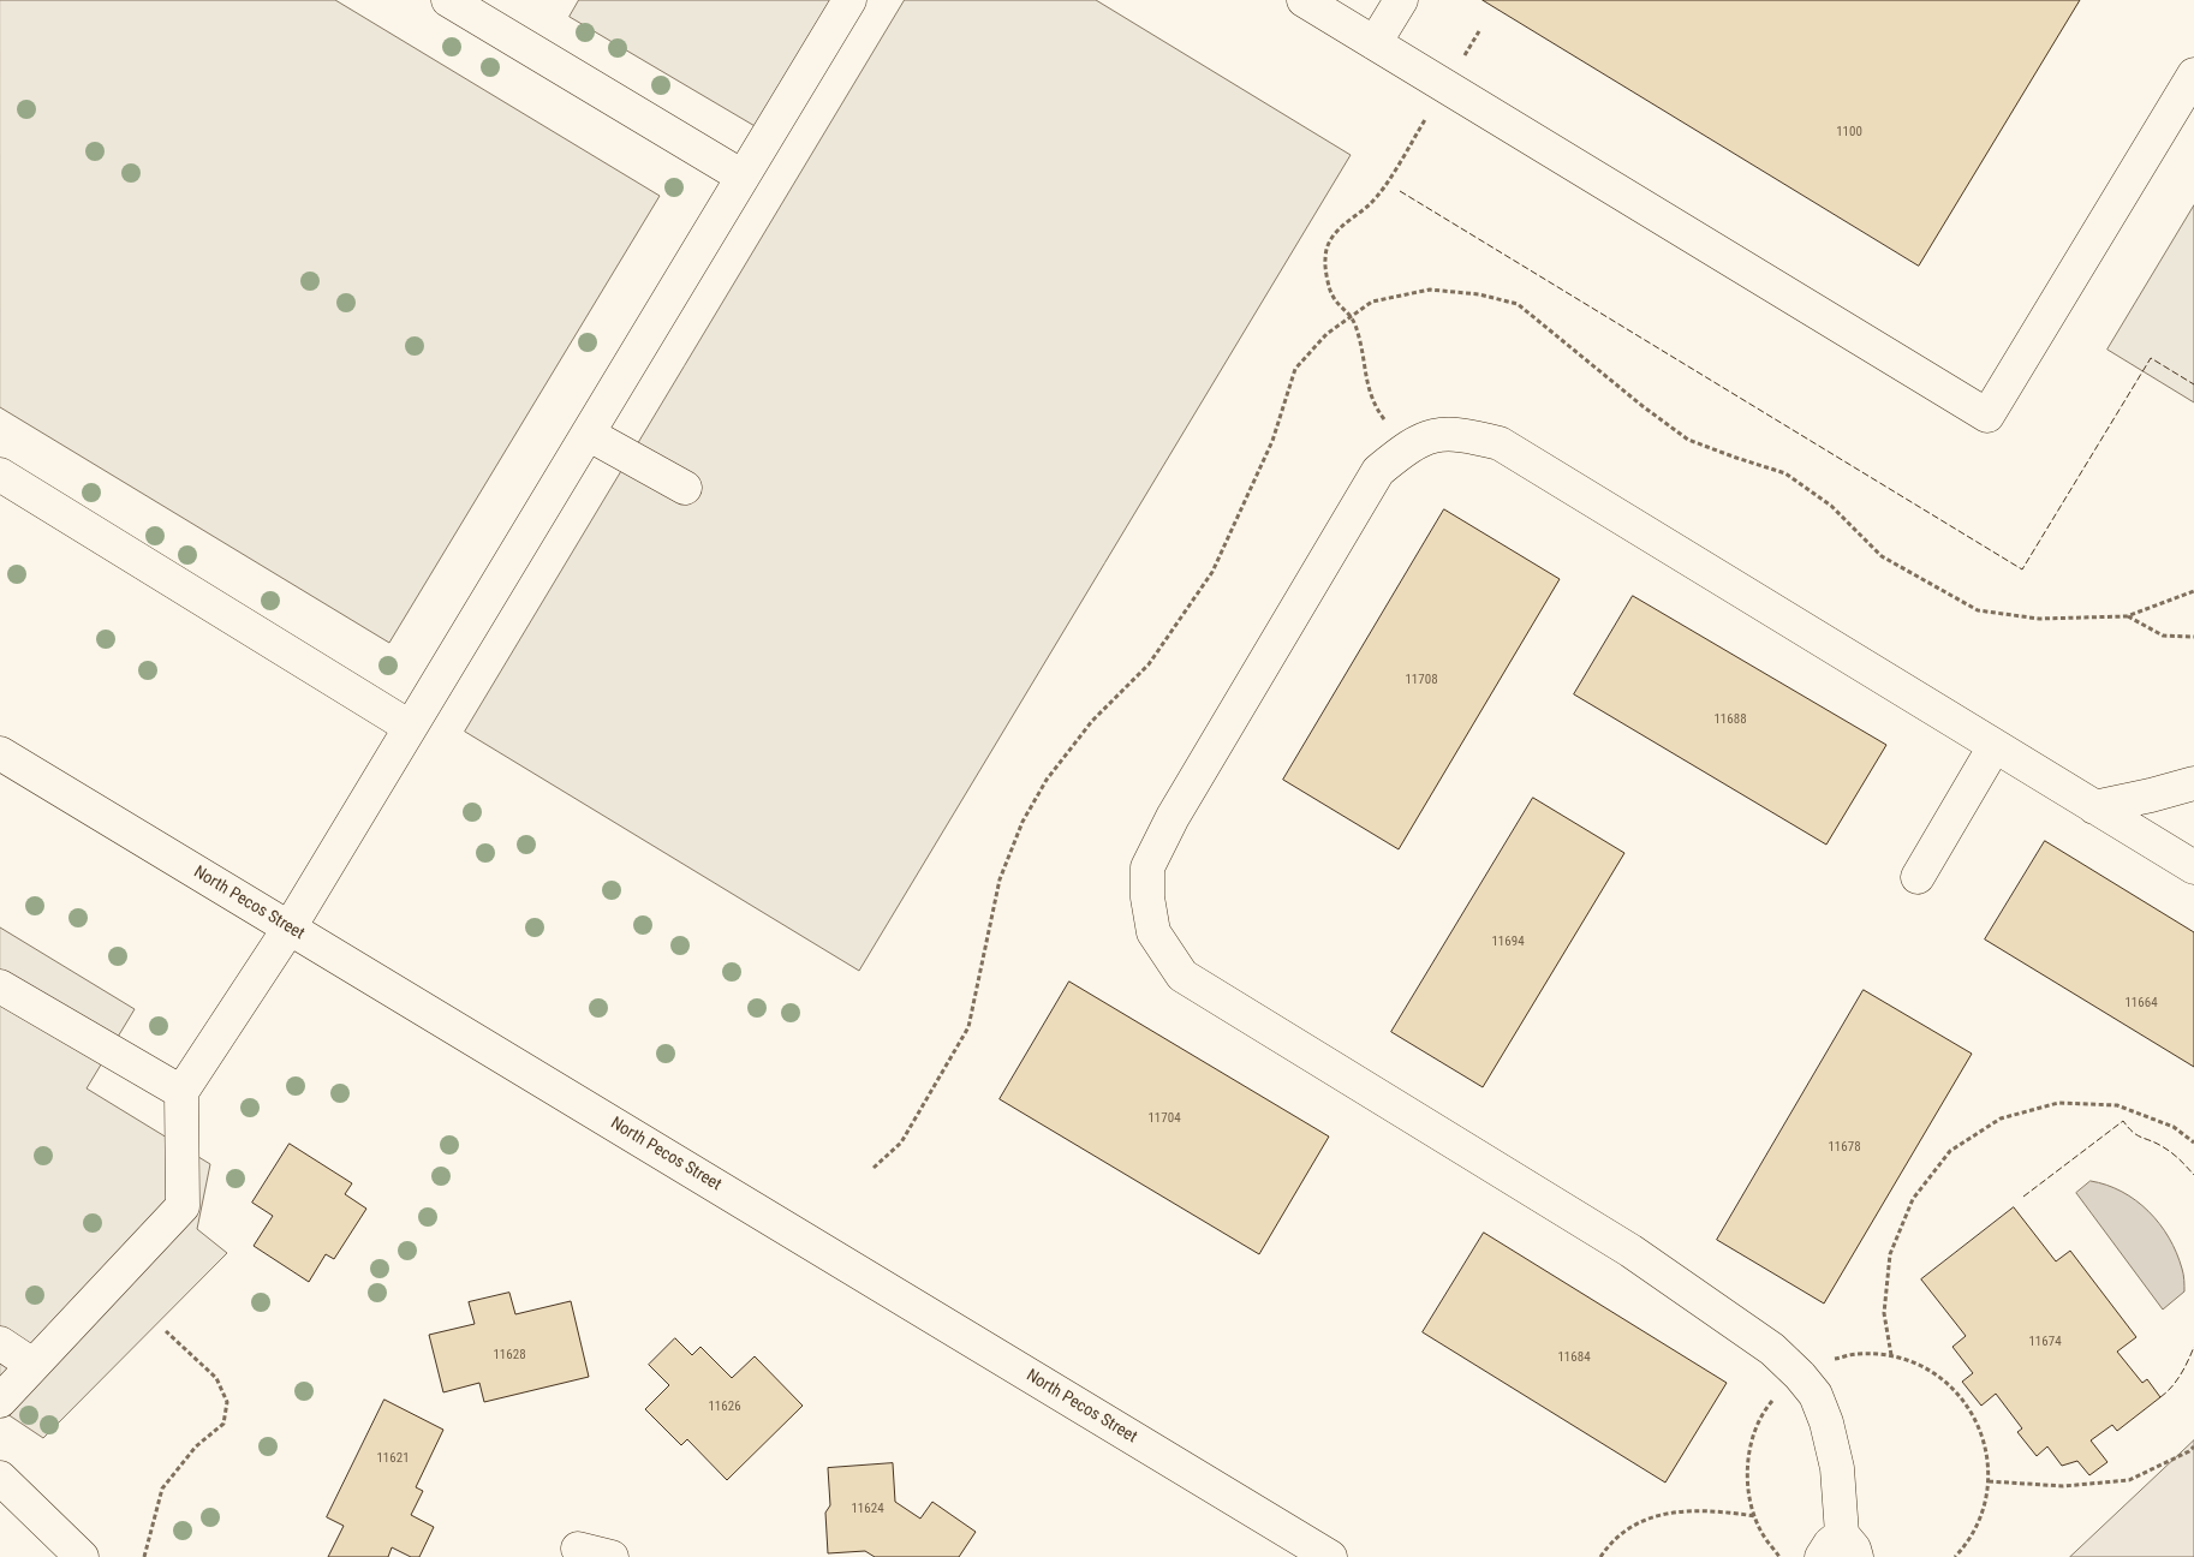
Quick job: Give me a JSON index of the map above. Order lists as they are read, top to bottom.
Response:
{
  "streets": {
    "street": ["North Pecos Street"]
  },
  "house_numbers": [
    "1100",
    "11708",
    "11688",
    "11694",
    "11664",
    "11704",
    "11678",
    "11674",
    "11628",
    "11684",
    "11626",
    "11621",
    "11624"
  ]
}
